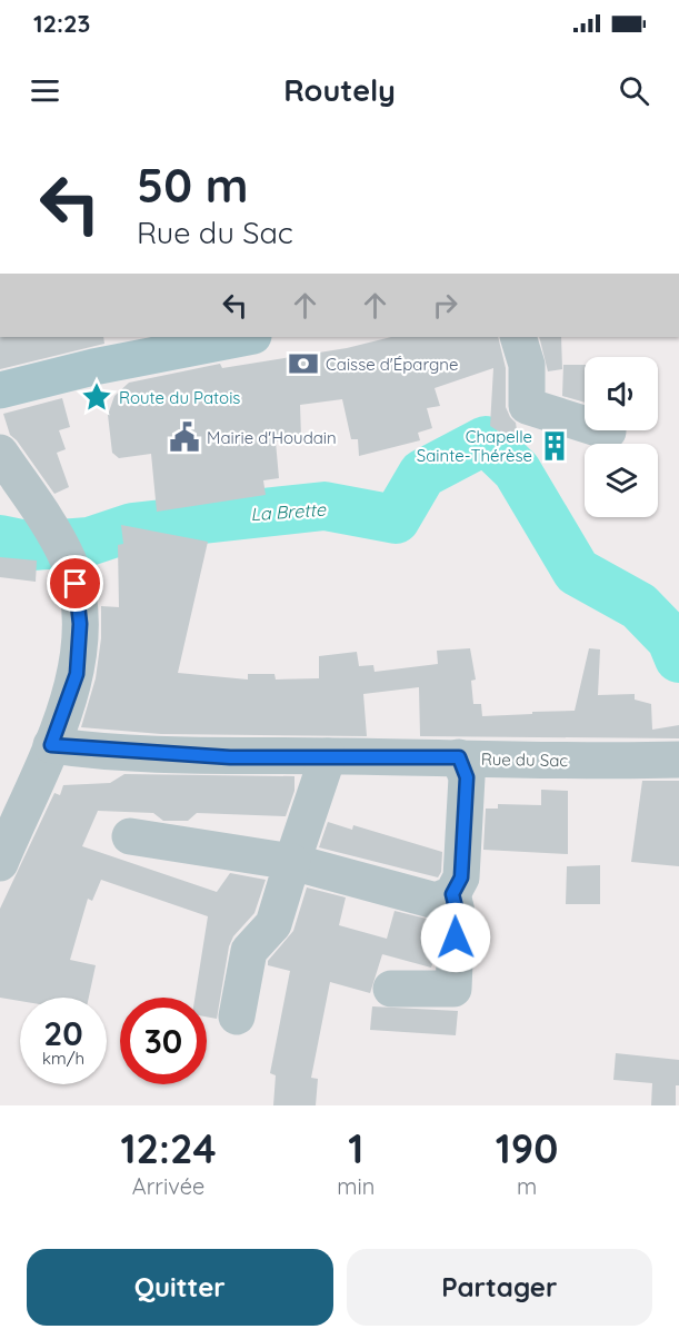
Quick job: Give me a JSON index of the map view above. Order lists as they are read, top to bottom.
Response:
{
  "streets": {
    "street": ["Rue du Sac"]
  },
  "water": ["La Brette"],
  "places": {
    "bank": ["Caisse d'Épargne"],
    "place": ["Route du Patois"],
    "public building": ["Mairie d'Houdain"],
    "building": ["Chapelle Sainte-Thérèse"]
  },
  "page": {
    "status": "12:23",
    "header": "Routely",
    "turn": ["50 m", "Rue du Sac"],
    "speed": "20 km/h",
    "limit": "30",
    "eta": [
      "12:24",
      "Arrivée",
      "1",
      "min",
      "190",
      "m"
    ],
    "buttons": ["Quitter", "Partager"]
  }
}
